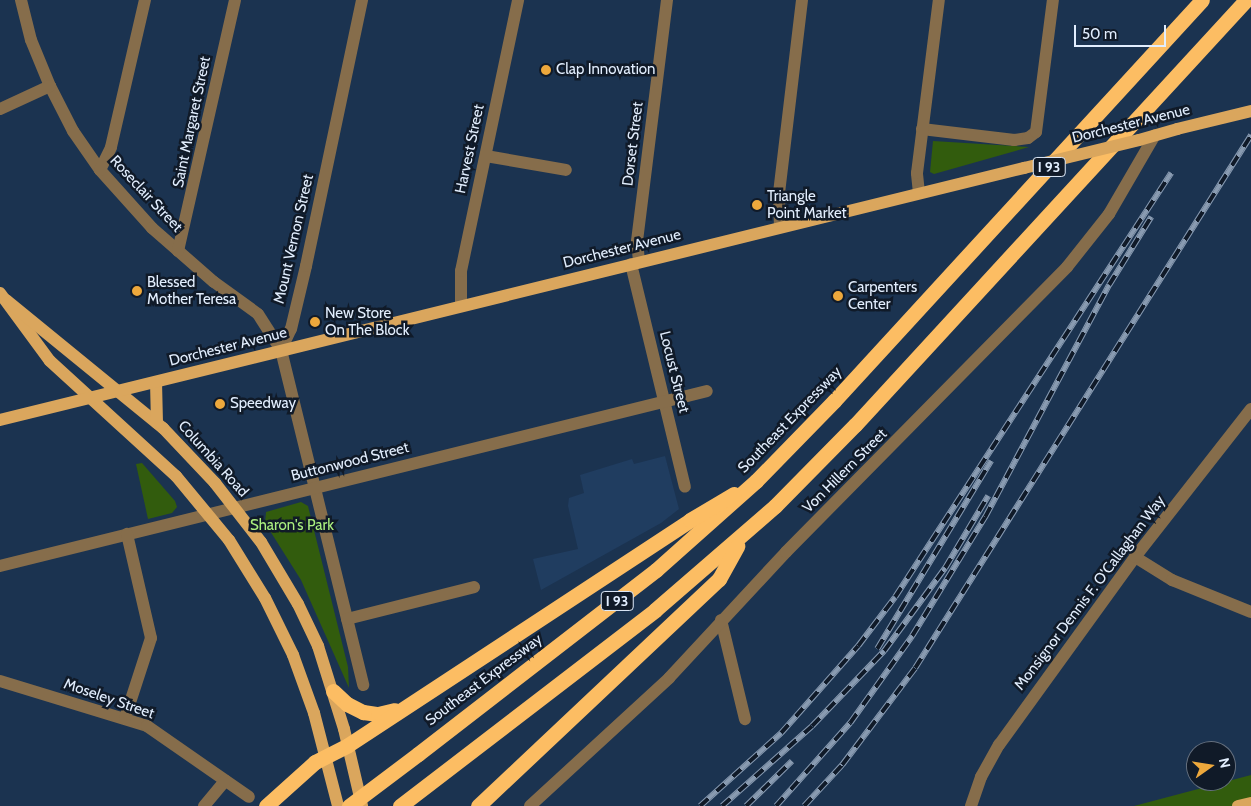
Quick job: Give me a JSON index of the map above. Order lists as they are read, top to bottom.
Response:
{
  "streets": {
    "highway": ["I 93", "Southeast Expressway"],
    "main road": ["Dorchester Avenue", "Columbia Road"],
    "street": [
      "Saint Margaret Street",
      "Dorset Street",
      "Harvest Street",
      "Roseclair Street",
      "Mount Vernon Street",
      "Locust Street",
      "Buttonwood Street",
      "Von Hillern Street",
      "Monsignor Dennis F. O'Callaghan Way",
      "Moseley Street"
    ]
  },
  "crossings": [
    ["Saint Margaret Street", "Roseclair Street"],
    ["Dorchester Avenue", "Dorset Street"],
    ["Dorchester Avenue", "Harvest Street"],
    ["Dorchester Avenue", "Roseclair Street"],
    ["Dorchester Avenue", "Mount Vernon Street"],
    ["Dorchester Avenue", "Locust Street"],
    ["Dorchester Avenue", "Columbia Road"],
    ["Dorchester Avenue", "Von Hillern Street"],
    ["Dorset Street", "Locust Street"],
    ["Roseclair Street", "Mount Vernon Street"],
    ["Locust Street", "Buttonwood Street"],
    ["Columbia Road", "Buttonwood Street"]
  ],
  "parks": ["Sharon's Park"],
  "places": [
    "Clap Innovation",
    "Triangle Point Market",
    "Blessed Mother Teresa",
    "Carpenters Center",
    "New Store On The Block",
    "Speedway"
  ],
  "scale_bar": "50 m",
  "north": "right"
}
